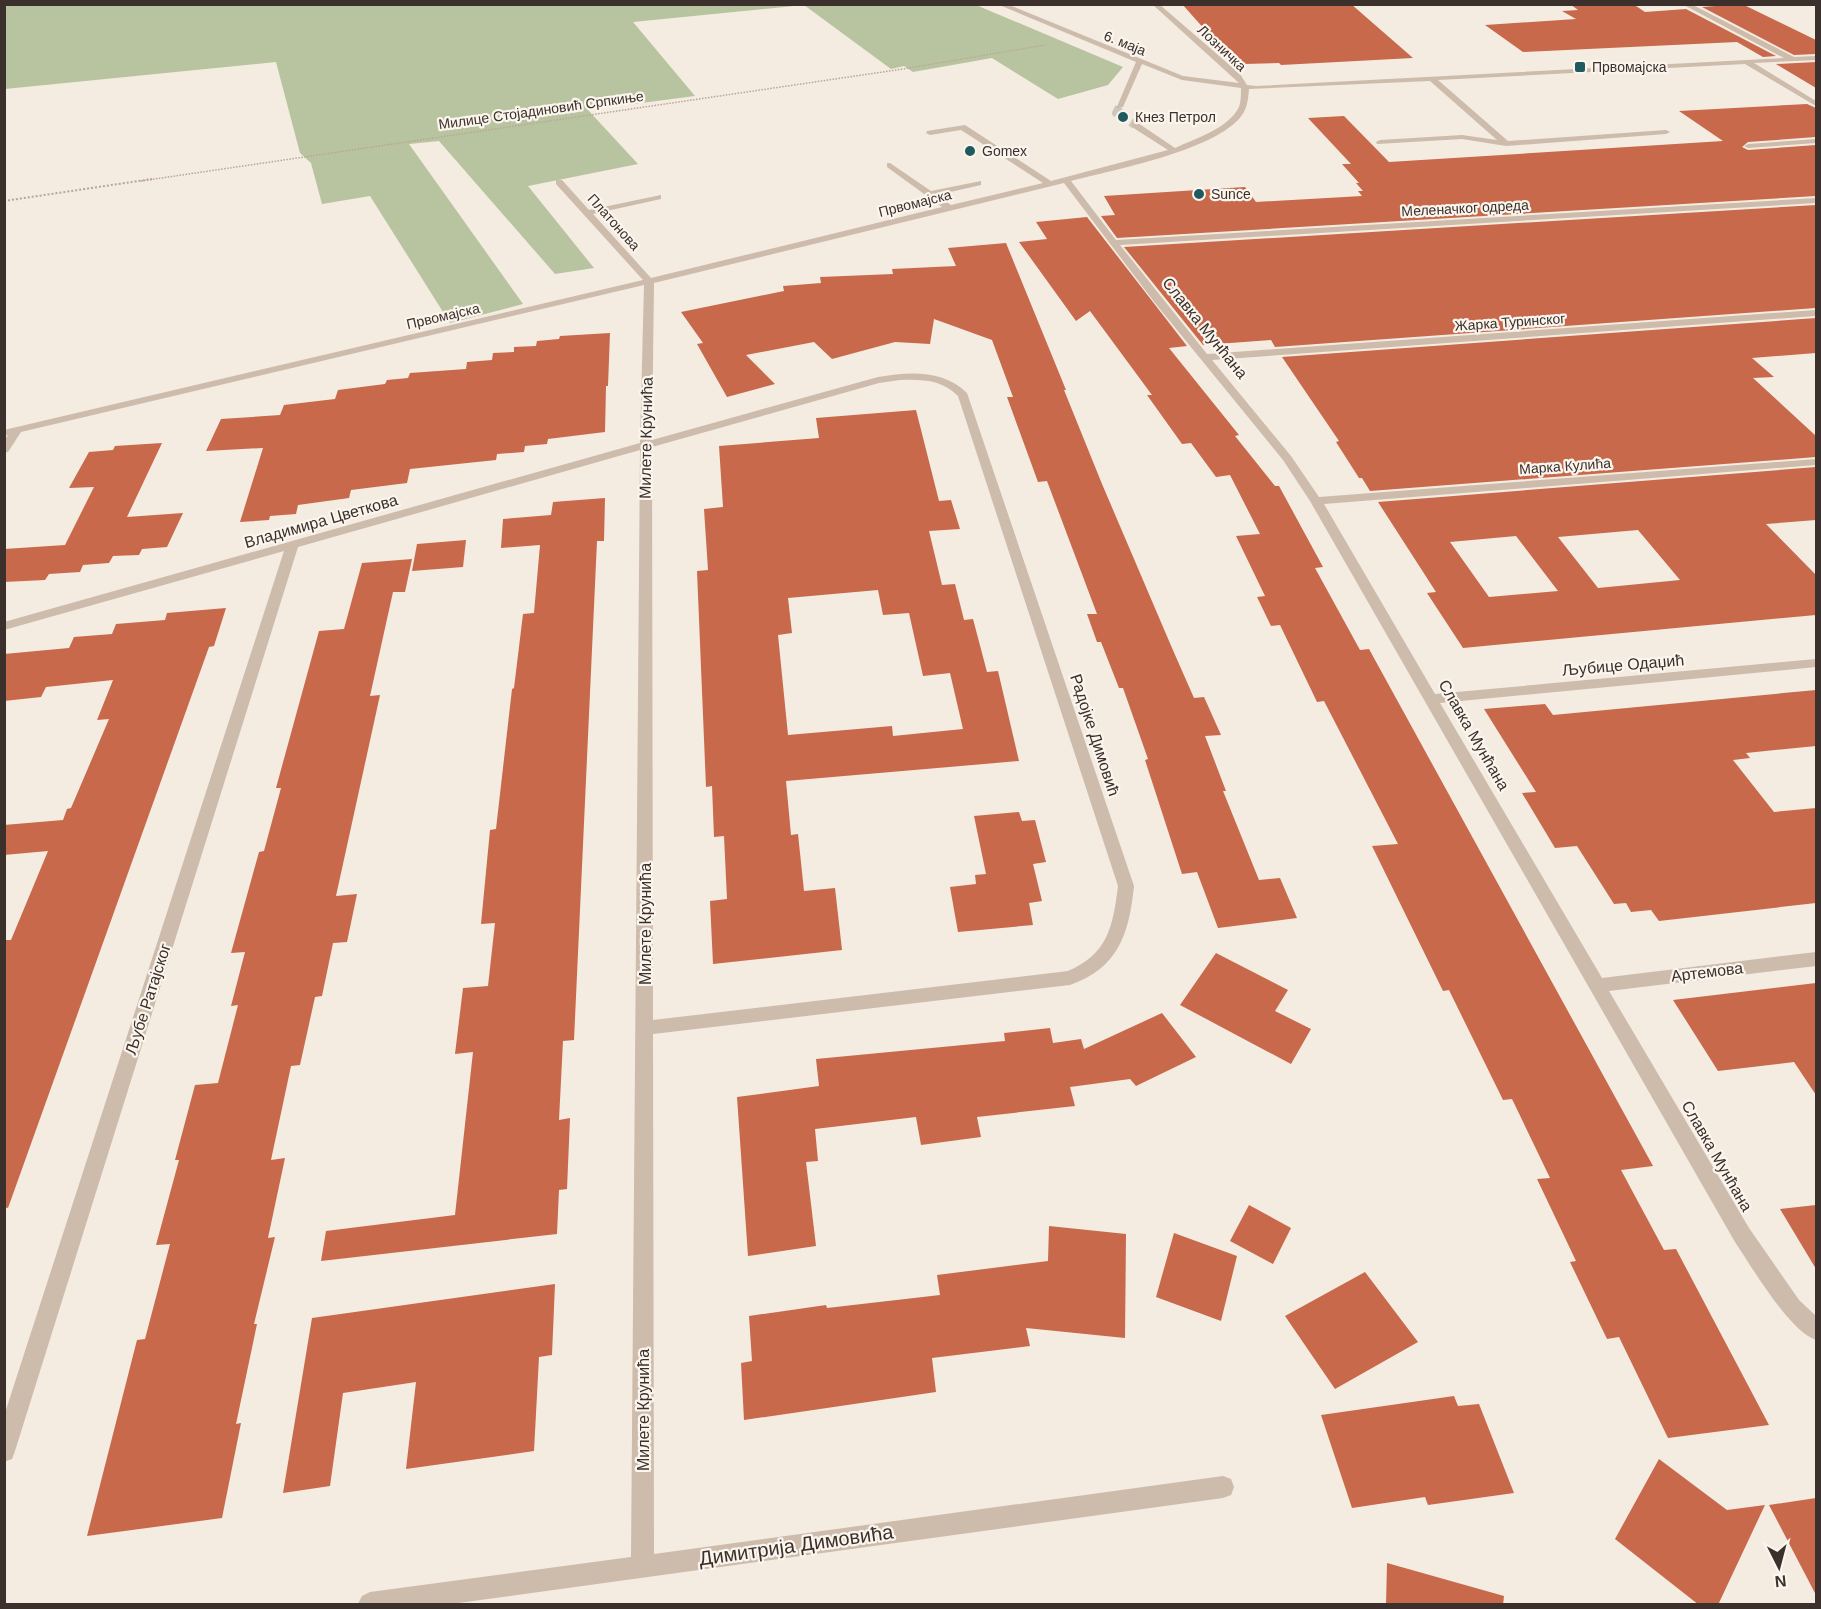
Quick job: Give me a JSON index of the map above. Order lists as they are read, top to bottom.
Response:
{
  "streets": {
    "street": [
      "6. маја",
      "Лозничка",
      "Првомајска",
      "Меленачког одреда",
      "Платонова",
      "Жарка Туринског",
      "Славка Мунћана",
      "Милете Крунића",
      "Марка Кулића",
      "Владимира Цветкова",
      "Љубице Одаџић",
      "Радојке Димовић",
      "Артемова",
      "Љубе Ратајског",
      "Димитрија Димовића"
    ],
    "path": ["Милице Стојадиновић Српкиње"]
  },
  "crossings": [
    ["6. маја", "Лозничка"],
    ["6. маја", "Милице Стојадиновић Српкиње"],
    ["6. маја", "Првомајска"],
    ["Лозничка", "Првомајска"],
    ["Првомајска", "Платонова"],
    ["Првомајска", "Славка Мунћана"],
    ["Првомајска", "Милете Крунића"],
    ["Меленачког одреда", "Славка Мунћана"],
    ["Платонова", "Милете Крунића"],
    ["Жарка Туринског", "Славка Мунћана"],
    ["Славка Мунћана", "Марка Кулића"],
    ["Славка Мунћана", "Љубице Одаџић"],
    ["Славка Мунћана", "Артемова"],
    ["Милете Крунића", "Владимира Цветкова"],
    ["Милете Крунића", "Радојке Димовић"],
    ["Милете Крунића", "Димитрија Димовића"],
    ["Владимира Цветкова", "Радојке Димовић"],
    ["Владимира Цветкова", "Љубе Ратајског"]
  ],
  "places": {
    "transit": ["Првомајска"],
    "other": ["Кнез Петрол", "Gomex", "Sunce"]
  },
  "north": "bottom"
}
